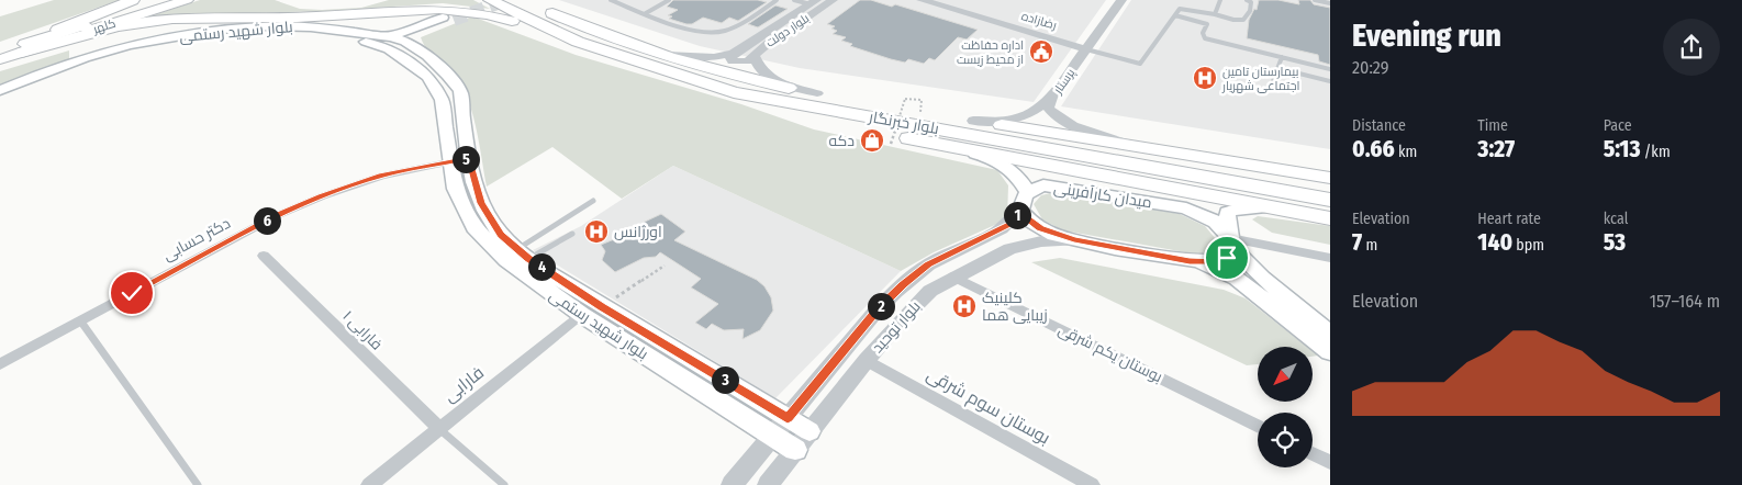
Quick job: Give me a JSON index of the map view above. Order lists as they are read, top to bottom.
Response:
{
  "streets": {
    "highway": ["بلوار خبرنگار"],
    "main road": ["کلهر", "بلوار شهید رستمی", "میدان کارآفرینی"],
    "street": [
      "رضازاده",
      "بلوار دولت",
      "پرستار",
      "دکتر حسابی",
      "بلوار توحید",
      "فارابی ۱",
      "بوستان یکم شرقی",
      "فارابی",
      "بوستان سوم شرقی"
    ]
  },
  "crossings": [
    ["رضازاده", "پرستار"],
    ["بلوار دولت", "بلوار خبرنگار"],
    ["بلوار شهید رستمی", "دکتر حسابی"],
    ["بلوار شهید رستمی", "بلوار توحید"],
    ["بلوار شهید رستمی", "فارابی"],
    ["پرستار", "بلوار خبرنگار"],
    ["بلوار توحید", "بوستان یکم شرقی"],
    ["بلوار توحید", "بوستان سوم شرقی"],
    ["فارابی ۱", "فارابی"]
  ],
  "places": {
    "public building": ["اداره حفاظت از محیط زیست"],
    "hospital": ["بیمارستان تامین اجتماعی شهریار", "اورژانس", "کلینیک زیبایی هما"],
    "shop": ["دکه"]
  },
  "north": "bottom left",
  "page": {
    "heading": ["Evening run", "20:29"],
    "stats": [
      ["Distance", "0.66 km"],
      ["Time", "3:27"],
      ["Pace", "5:13 /km"],
      ["Elevation", "7 m"],
      ["Heart rate", "140 bpm"],
      ["kcal", "53"]
    ],
    "pins": [
      "5",
      "1",
      "6",
      "4",
      "2",
      "3"
    ],
    "chart": ["Elevation", "157–164 m"]
  }
}
